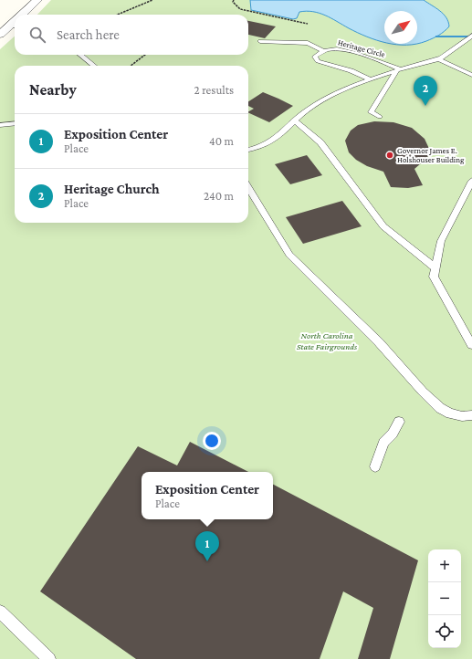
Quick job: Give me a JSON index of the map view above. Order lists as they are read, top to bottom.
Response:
{
  "streets": {
    "lane": ["Heritage Circle"]
  },
  "parks": ["North Carolina State Fairgrounds"],
  "places": ["Governor James E. Holshouser Building"],
  "north": "top right",
  "page": {
    "search": "Search here",
    "heading": ["Nearby", "2 results"],
    "pins": ["2", "1"],
    "list": [
      {
        "mark": "1",
        "name": "Exposition Center",
        "note": "Place",
        "value": "40 m"
      },
      {
        "mark": "2",
        "name": "Heritage Church",
        "note": "Place",
        "value": "240 m"
      }
    ],
    "popup": ["Exposition Center", "Place"],
    "map_buttons": ["+", "−"]
  }
}
